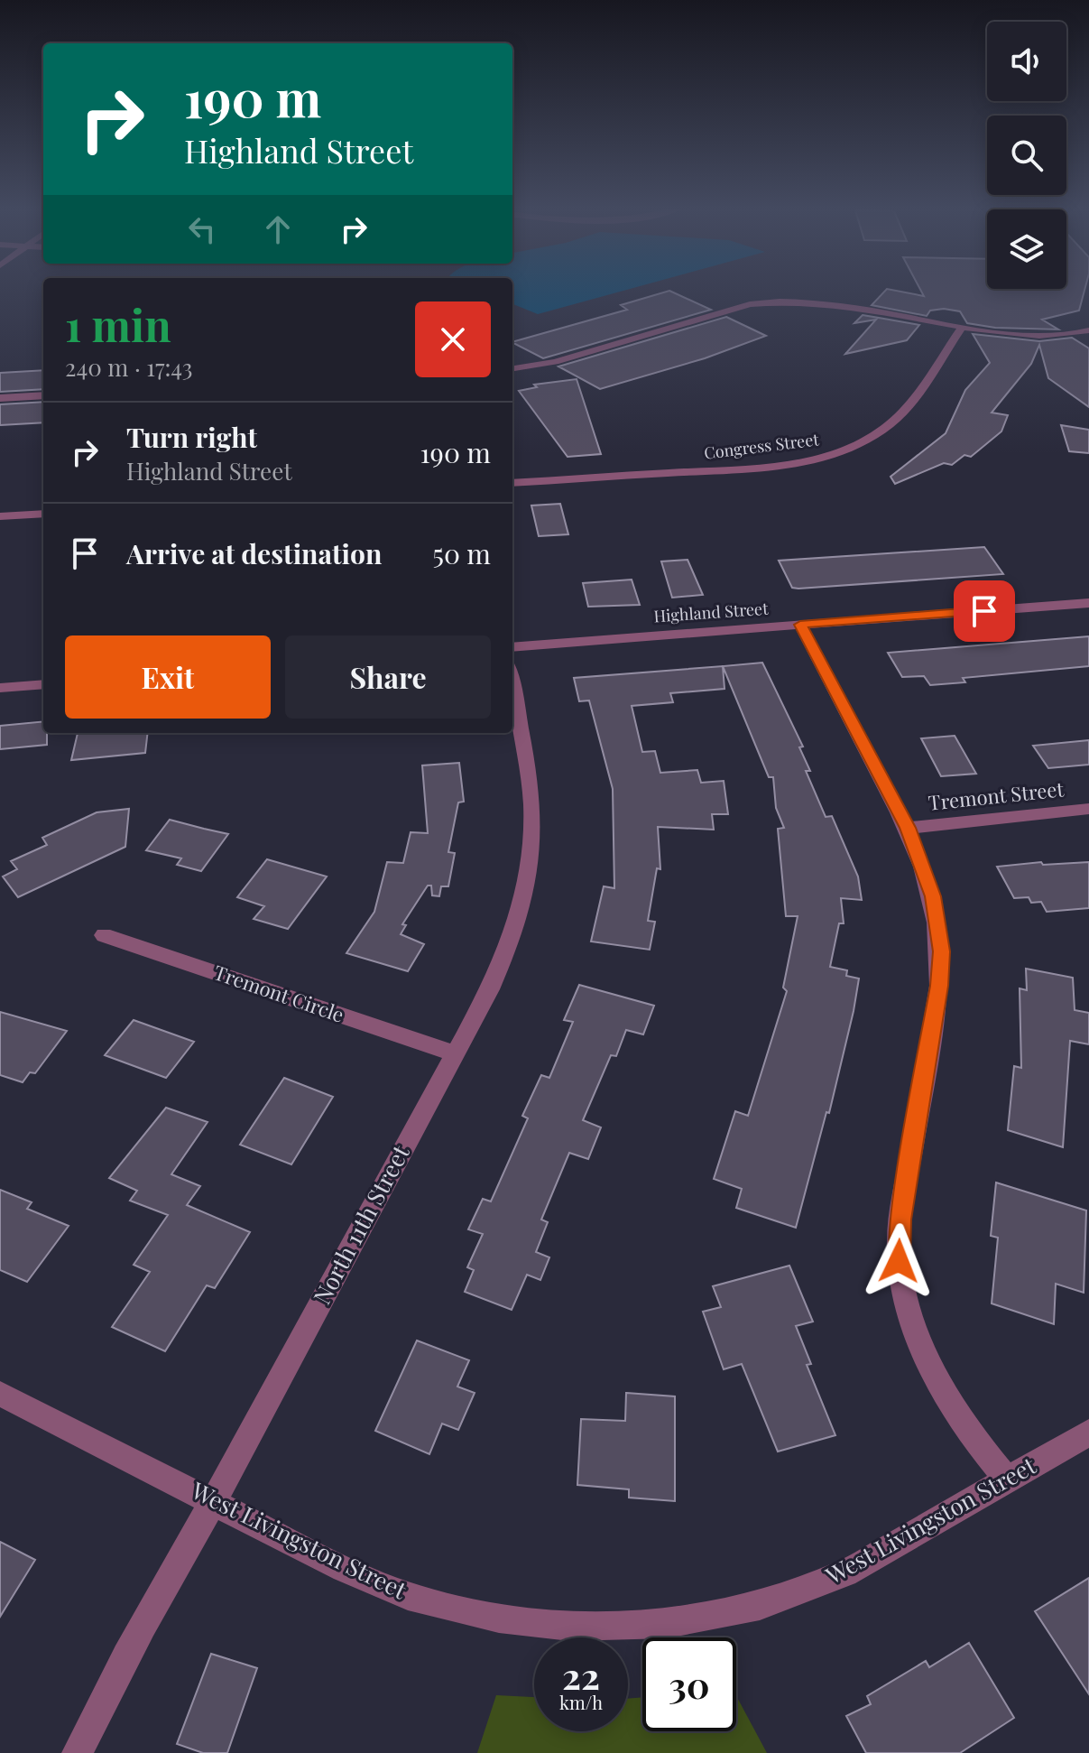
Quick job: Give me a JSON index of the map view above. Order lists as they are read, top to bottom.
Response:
{
  "streets": {
    "street": [
      "Congress Street",
      "Highland Street",
      "Tremont Street",
      "Tremont Circle",
      "North 11th Street",
      "West Livingston Street"
    ]
  },
  "crossings": [
    ["Tremont Circle", "North 11th Street"],
    ["North 11th Street", "West Livingston Street"]
  ],
  "page": {
    "turn": ["190 m", "Highland Street"],
    "heading": ["1 min", "240 m · 17:43"],
    "list": [
      {
        "name": "Turn right",
        "note": "Highland Street",
        "value": "190 m"
      },
      {
        "name": "Arrive at destination",
        "value": "50 m"
      }
    ],
    "buttons": ["Exit", "Share"],
    "speed": "22 km/h",
    "limit": "30"
  }
}
